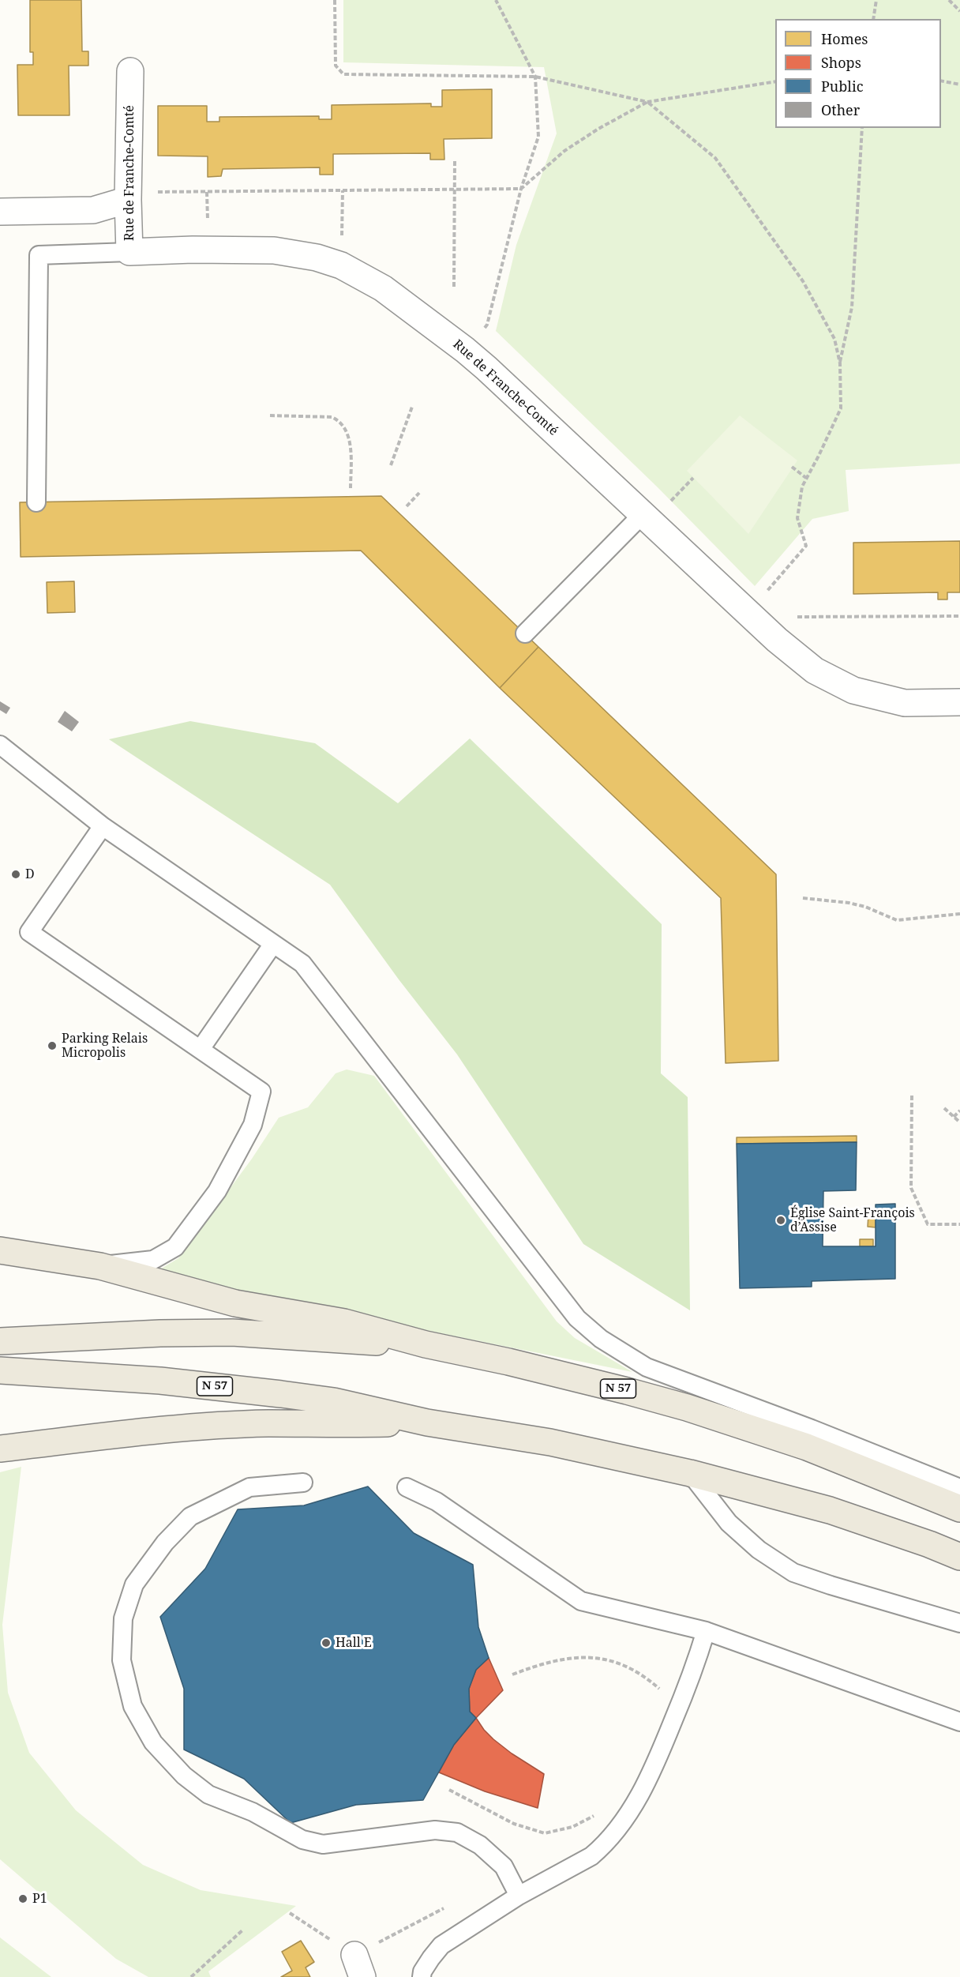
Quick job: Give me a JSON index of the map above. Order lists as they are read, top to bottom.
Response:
{
  "streets": {
    "main road": ["N 57"],
    "street": ["Rue de Franche-Comté"]
  },
  "places": [
    "D",
    "Parking Relais Micropolis",
    "Église Saint-François d’Assise",
    "Hall E",
    "P1"
  ],
  "legend": [
    "Homes",
    "Shops",
    "Public",
    "Other"
  ]
}
